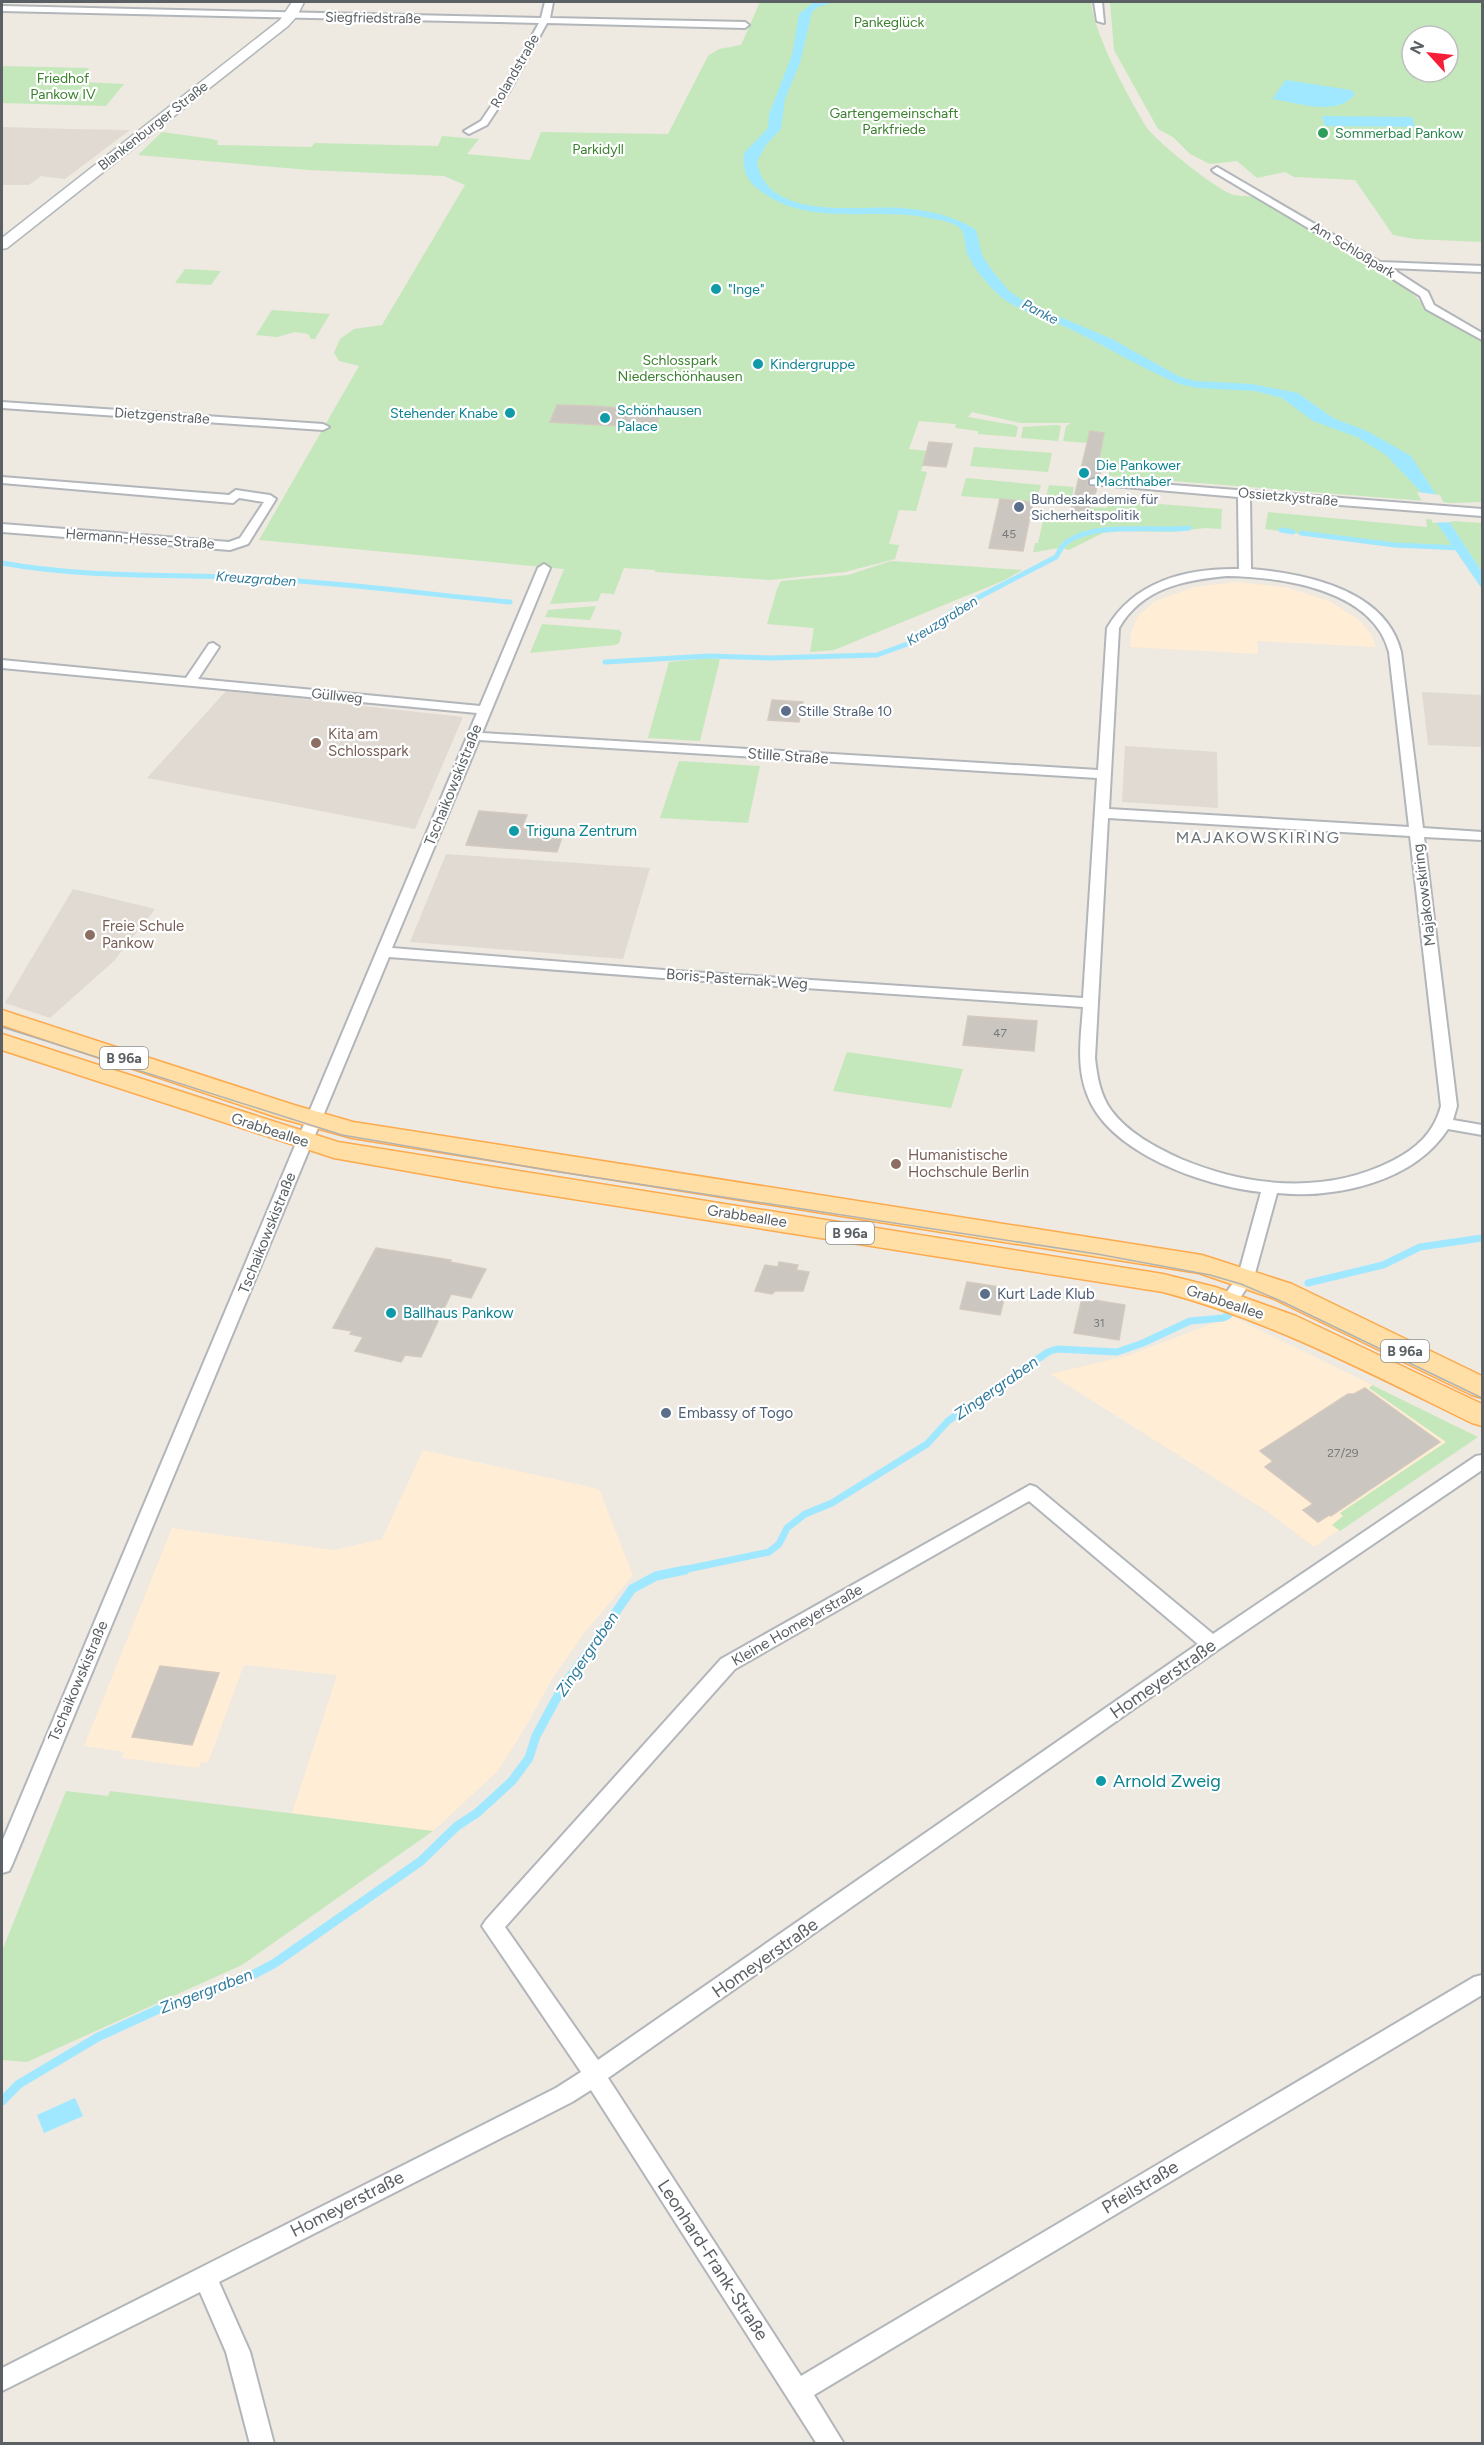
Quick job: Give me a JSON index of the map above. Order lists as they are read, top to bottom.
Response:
{
  "streets": {
    "main road": ["Blankenburger Straße", "B 96a", "Grabbeallee"],
    "street": [
      "Siegfriedstraße",
      "Rolandstraße",
      "Am Schloßpark",
      "Dietzgenstraße",
      "Ossietzkystraße",
      "Hermann-Hesse-Straße",
      "Güllweg",
      "Stille Straße",
      "Tschaikowskistraße",
      "Majakowskiring",
      "Boris-Pasternak-Weg",
      "Kleine Homeyerstraße",
      "Homeyerstraße",
      "Pfeilstraße",
      "Leonhard-Frank-Straße"
    ]
  },
  "crossings": [
    ["Siegfriedstraße", "Rolandstraße"],
    ["Siegfriedstraße", "Blankenburger Straße"],
    ["Güllweg", "Tschaikowskistraße"],
    ["Stille Straße", "Tschaikowskistraße"],
    ["Stille Straße", "Majakowskiring"],
    ["Tschaikowskistraße", "Boris-Pasternak-Weg"],
    ["Tschaikowskistraße", "Grabbeallee"],
    ["Majakowskiring", "Boris-Pasternak-Weg"],
    ["Kleine Homeyerstraße", "Homeyerstraße"],
    ["Kleine Homeyerstraße", "Leonhard-Frank-Straße"],
    ["Homeyerstraße", "Leonhard-Frank-Straße"],
    ["Pfeilstraße", "Leonhard-Frank-Straße"]
  ],
  "districts": ["MAJAKOWSKIRING"],
  "water": ["Panke", "Kreuzgraben", "Zingergraben"],
  "parks": [
    "Pankeglück",
    "Friedhof Pankow IV",
    "Gartengemeinschaft Parkfriede",
    "Parkidyll",
    "Schlosspark Niederschönhausen"
  ],
  "places": [
    "Sommerbad Pankow",
    "\"Inge\"",
    "Kindergruppe",
    "Stehender Knabe",
    "Schönhausen Palace",
    "Die Pankower Machthaber",
    "Bundesakademie für Sicherheitspolitik",
    "Stille Straße 10",
    "Kita am Schlosspark",
    "Triguna Zentrum",
    "Freie Schule Pankow",
    "Humanistische Hochschule Berlin",
    "Kurt Lade Klub",
    "Ballhaus Pankow",
    "Embassy of Togo",
    "Arnold Zweig"
  ],
  "house_numbers": [
    "45",
    "47",
    "31",
    "27/29"
  ],
  "north": "top left"
}
